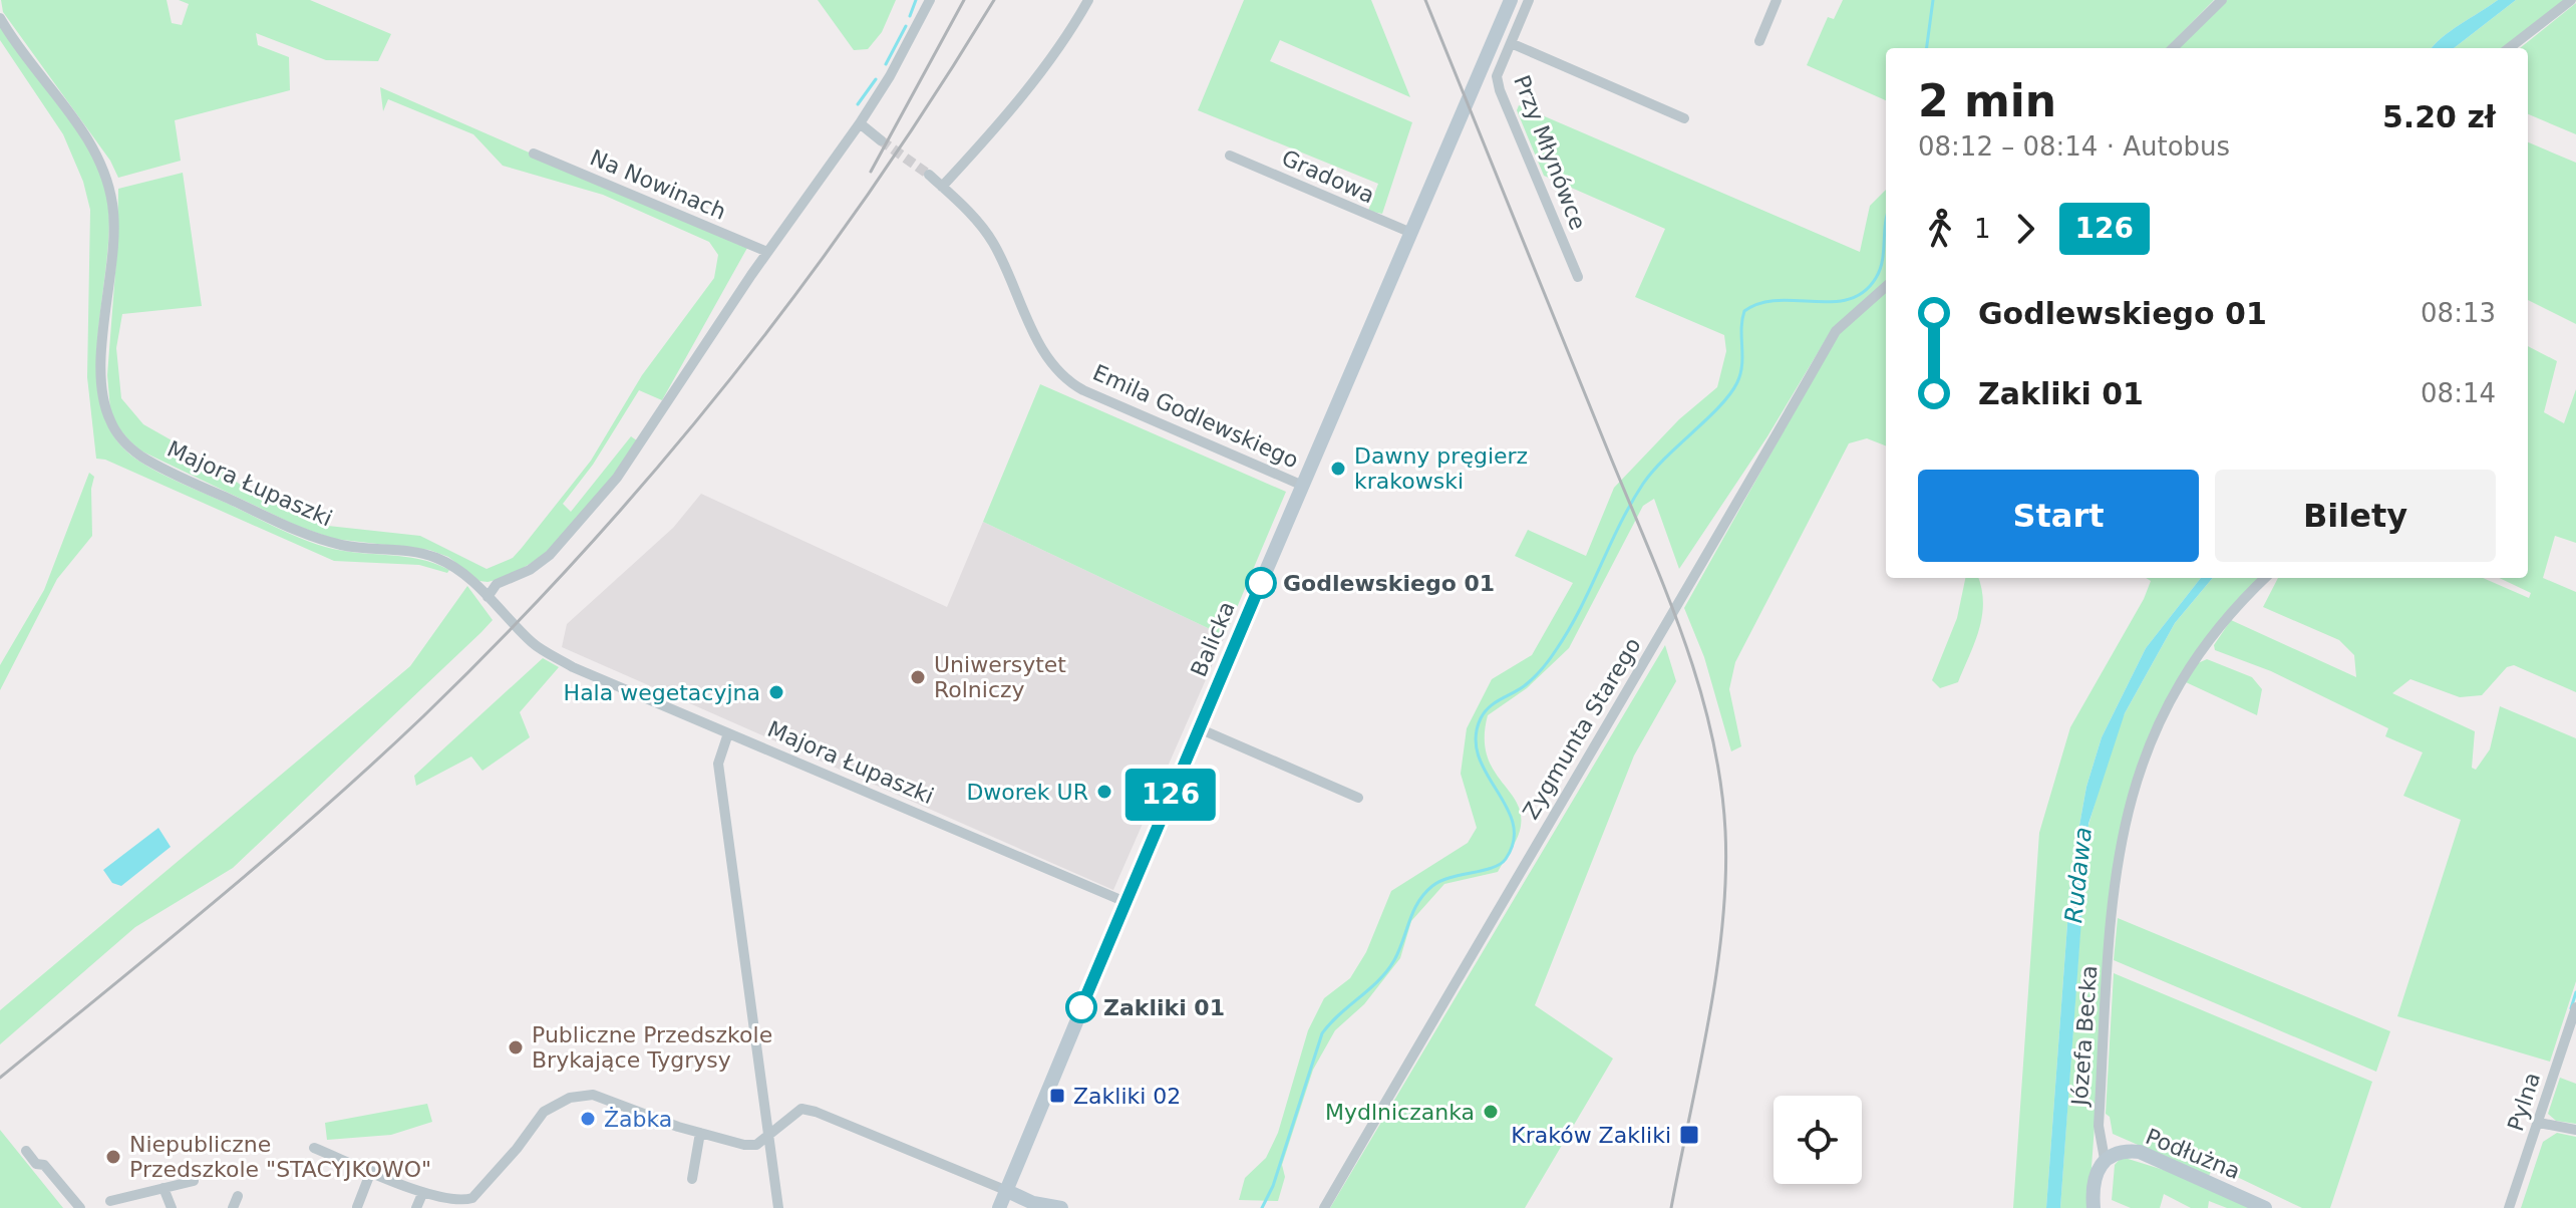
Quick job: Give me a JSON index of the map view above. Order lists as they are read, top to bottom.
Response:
{
  "streets": {
    "street": [
      "Przy Młynówce",
      "Gradowa",
      "Na Nowinach",
      "Emila Godlewskiego",
      "Majora Łupaszki",
      "Balicka",
      "Zygmunta Starego",
      "Józefa Becka",
      "Pylna",
      "Podłużna"
    ]
  },
  "crossings": [
    ["Gradowa", "Balicka"],
    ["Emila Godlewskiego", "Balicka"],
    ["Majora Łupaszki", "Balicka"],
    ["Józefa Becka", "Podłużna"]
  ],
  "water": ["Rudawa"],
  "places": {
    "other": [
      "Dawny pręgierz krakowski",
      "Godlewskiego 01",
      "Uniwersytet Rolniczy",
      "Hala wegetacyjna",
      "Dworek UR",
      "Zakliki 01",
      "Publiczne Przedszkole Brykające Tygrysy",
      "Mydlniczanka",
      "Żabka",
      "Niepubliczne Przedszkole \"STACYJKOWO\""
    ],
    "transit": ["Zakliki 02", "Kraków Zakliki"]
  },
  "lines": ["bus line 126"],
  "page": {
    "on_map": "126",
    "heading": ["2 min", "08:12 – 08:14 · Autobus", "5.20 zł"],
    "legs": ["1", "126"],
    "list": [
      {
        "name": "Godlewskiego 01",
        "value": "08:13"
      },
      {
        "name": "Zakliki 01",
        "value": "08:14"
      }
    ],
    "buttons": ["Start", "Bilety"]
  }
}
